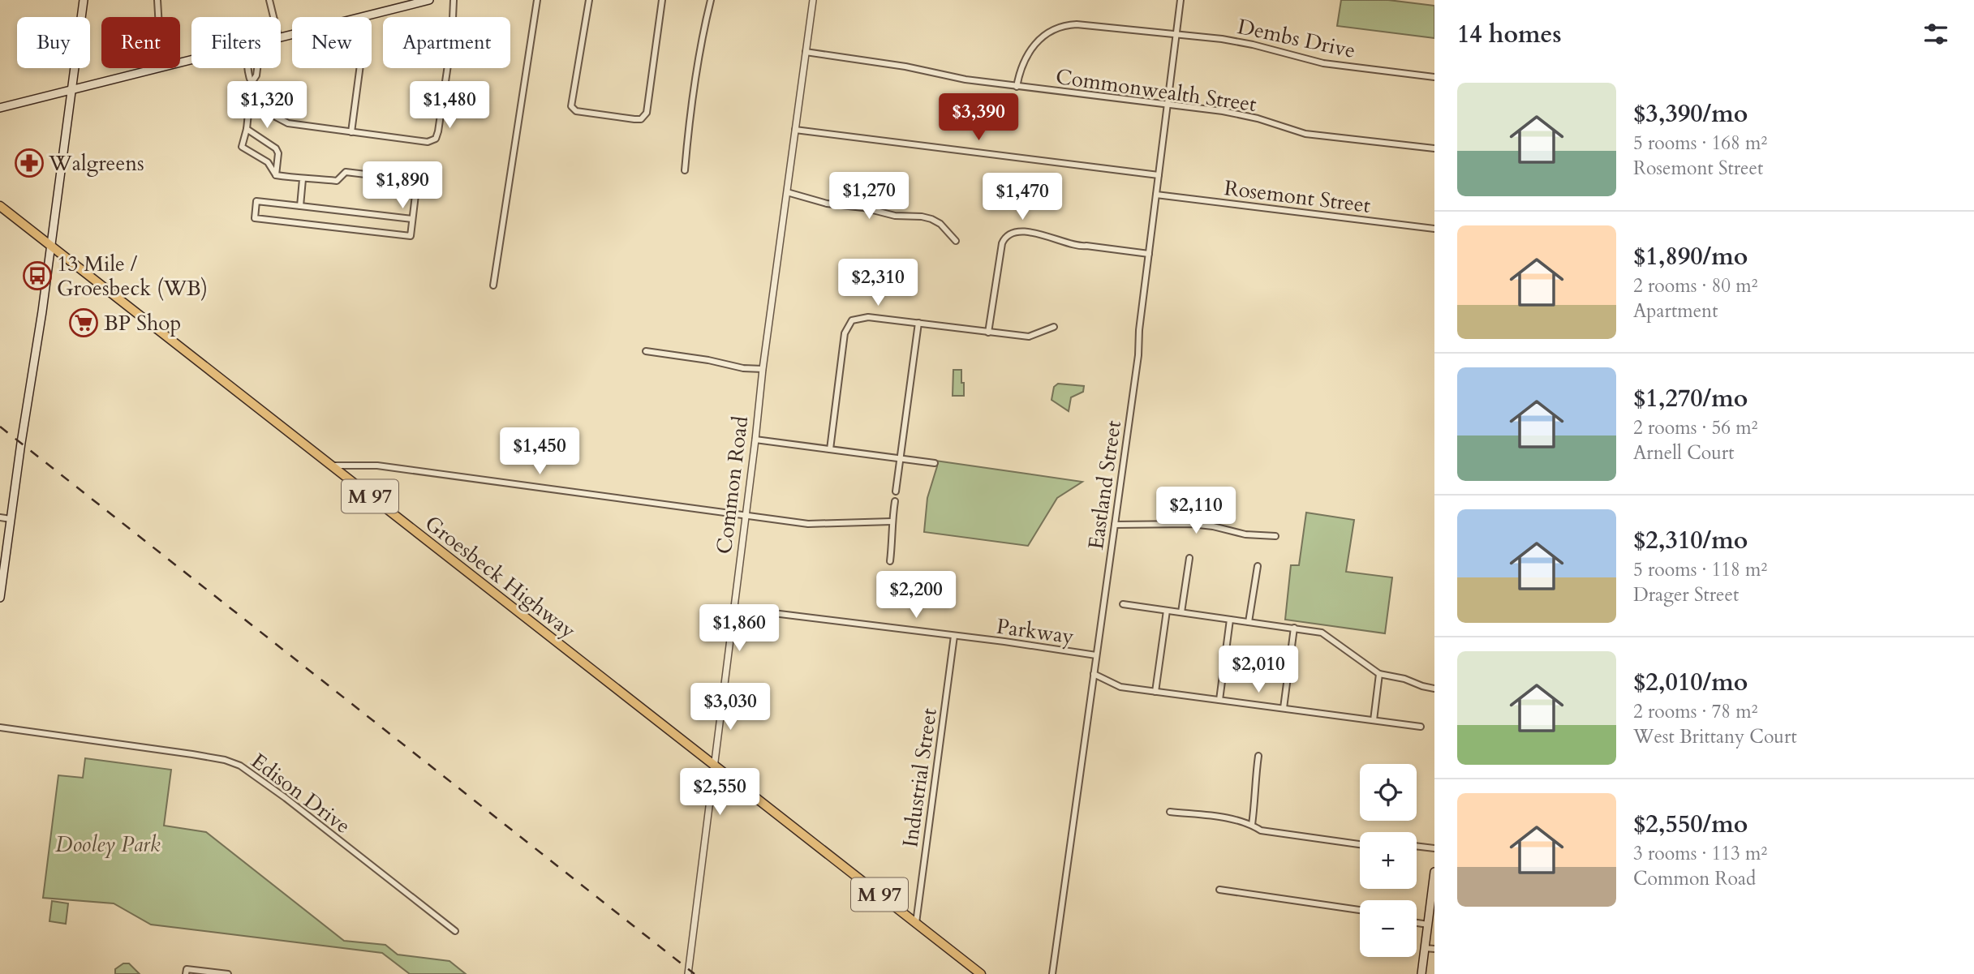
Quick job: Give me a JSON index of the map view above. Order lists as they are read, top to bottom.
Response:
{
  "streets": {
    "main road": ["M 97", "Groesbeck Highway"],
    "street": [
      "Dembs Drive",
      "Commonwealth Street",
      "Rosemont Street",
      "Common Road",
      "Eastland Street",
      "Parkway",
      "Industrial Street",
      "Edison Drive"
    ]
  },
  "crossings": [
    ["Dembs Drive", "Commonwealth Street"],
    ["Dembs Drive", "Eastland Street"],
    ["Commonwealth Street", "Common Road"],
    ["Commonwealth Street", "Eastland Street"],
    ["Rosemont Street", "Eastland Street"],
    ["Common Road", "Groesbeck Highway"],
    ["Common Road", "Parkway"],
    ["Eastland Street", "Parkway"],
    ["Groesbeck Highway", "Industrial Street"],
    ["Parkway", "Industrial Street"]
  ],
  "parks": ["Dooley Park"],
  "places": {
    "pharmacy": ["Walgreens"],
    "bus stop": ["13 Mile / Groesbeck (WB)"],
    "supermarket": ["BP Shop"]
  },
  "page": {
    "heading": "14 homes",
    "chip": [
      "Buy",
      "Rent",
      "Filters",
      "New",
      "Apartment"
    ],
    "list": [
      {
        "name": "$3,390/mo",
        "note": "5 rooms · 168 m² · Rosemont Street"
      },
      {
        "name": "$1,890/mo",
        "note": "2 rooms · 80 m² · Apartment"
      },
      {
        "name": "$1,270/mo",
        "note": "2 rooms · 56 m² · Arnell Court"
      },
      {
        "name": "$2,310/mo",
        "note": "5 rooms · 118 m² · Drager Street"
      },
      {
        "name": "$2,010/mo",
        "note": "2 rooms · 78 m² · West Brittany Court"
      },
      {
        "name": "$2,550/mo",
        "note": "3 rooms · 113 m² · Common Road"
      }
    ],
    "price": [
      "$1,320",
      "$1,480",
      "$3,390",
      "$1,890",
      "$1,270",
      "$1,470",
      "$2,310",
      "$1,450",
      "$2,110",
      "$2,200",
      "$1,860",
      "$2,010",
      "$3,030",
      "$2,550"
    ],
    "map_buttons": ["+", "−"]
  }
}
